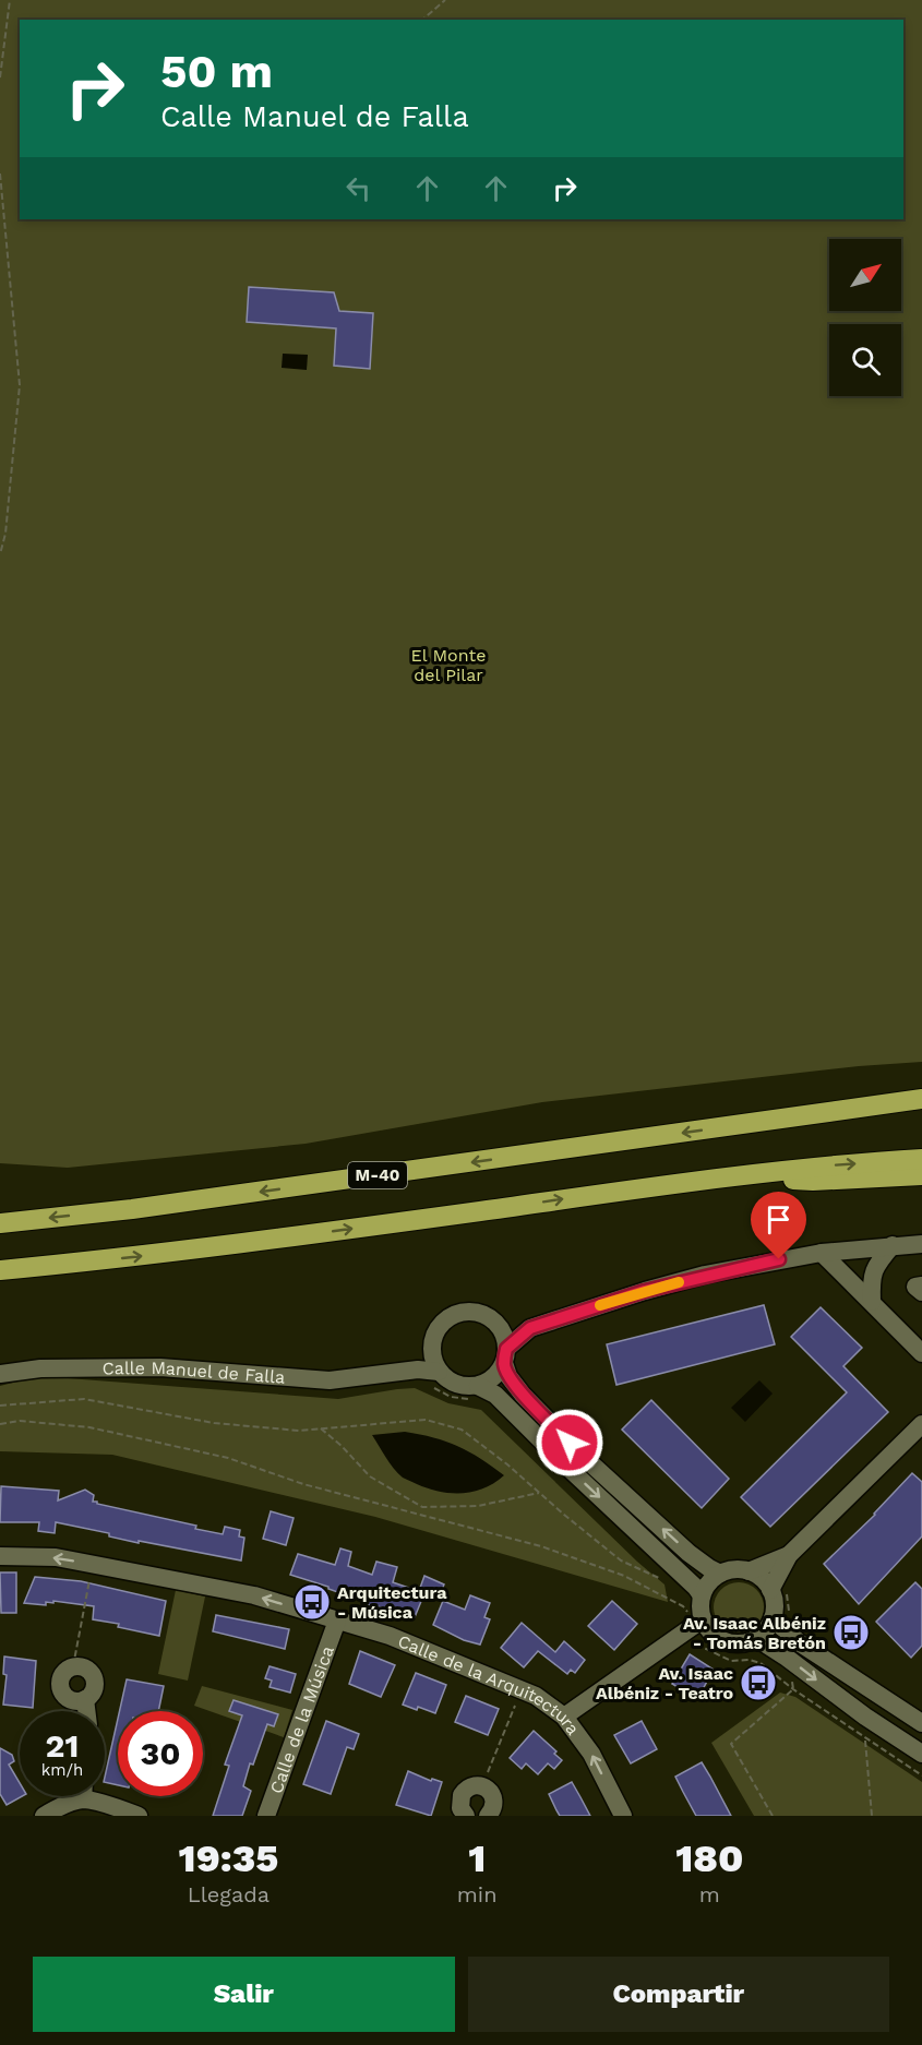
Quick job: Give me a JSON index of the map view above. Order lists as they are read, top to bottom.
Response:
{
  "streets": {
    "highway": ["M-40"],
    "street": ["Calle Manuel de Falla", "Calle de la Arquitectura", "Calle de la Música"]
  },
  "crossings": [
    ["Calle de la Arquitectura", "Calle de la Música"]
  ],
  "one_way": ["Calle de la Arquitectura"],
  "parks": ["El Monte del Pilar"],
  "places": {
    "bus stop": ["Arquitectura - Música", "Av. Isaac Albéniz - Tomás Bretón", "Av. Isaac Albéniz - Teatro"]
  },
  "north": "top right",
  "page": {
    "turn": ["50 m", "Calle Manuel de Falla"],
    "speed": "21 km/h",
    "limit": "30",
    "eta": [
      "19:35",
      "Llegada",
      "1",
      "min",
      "180",
      "m"
    ],
    "buttons": ["Salir", "Compartir"]
  }
}
